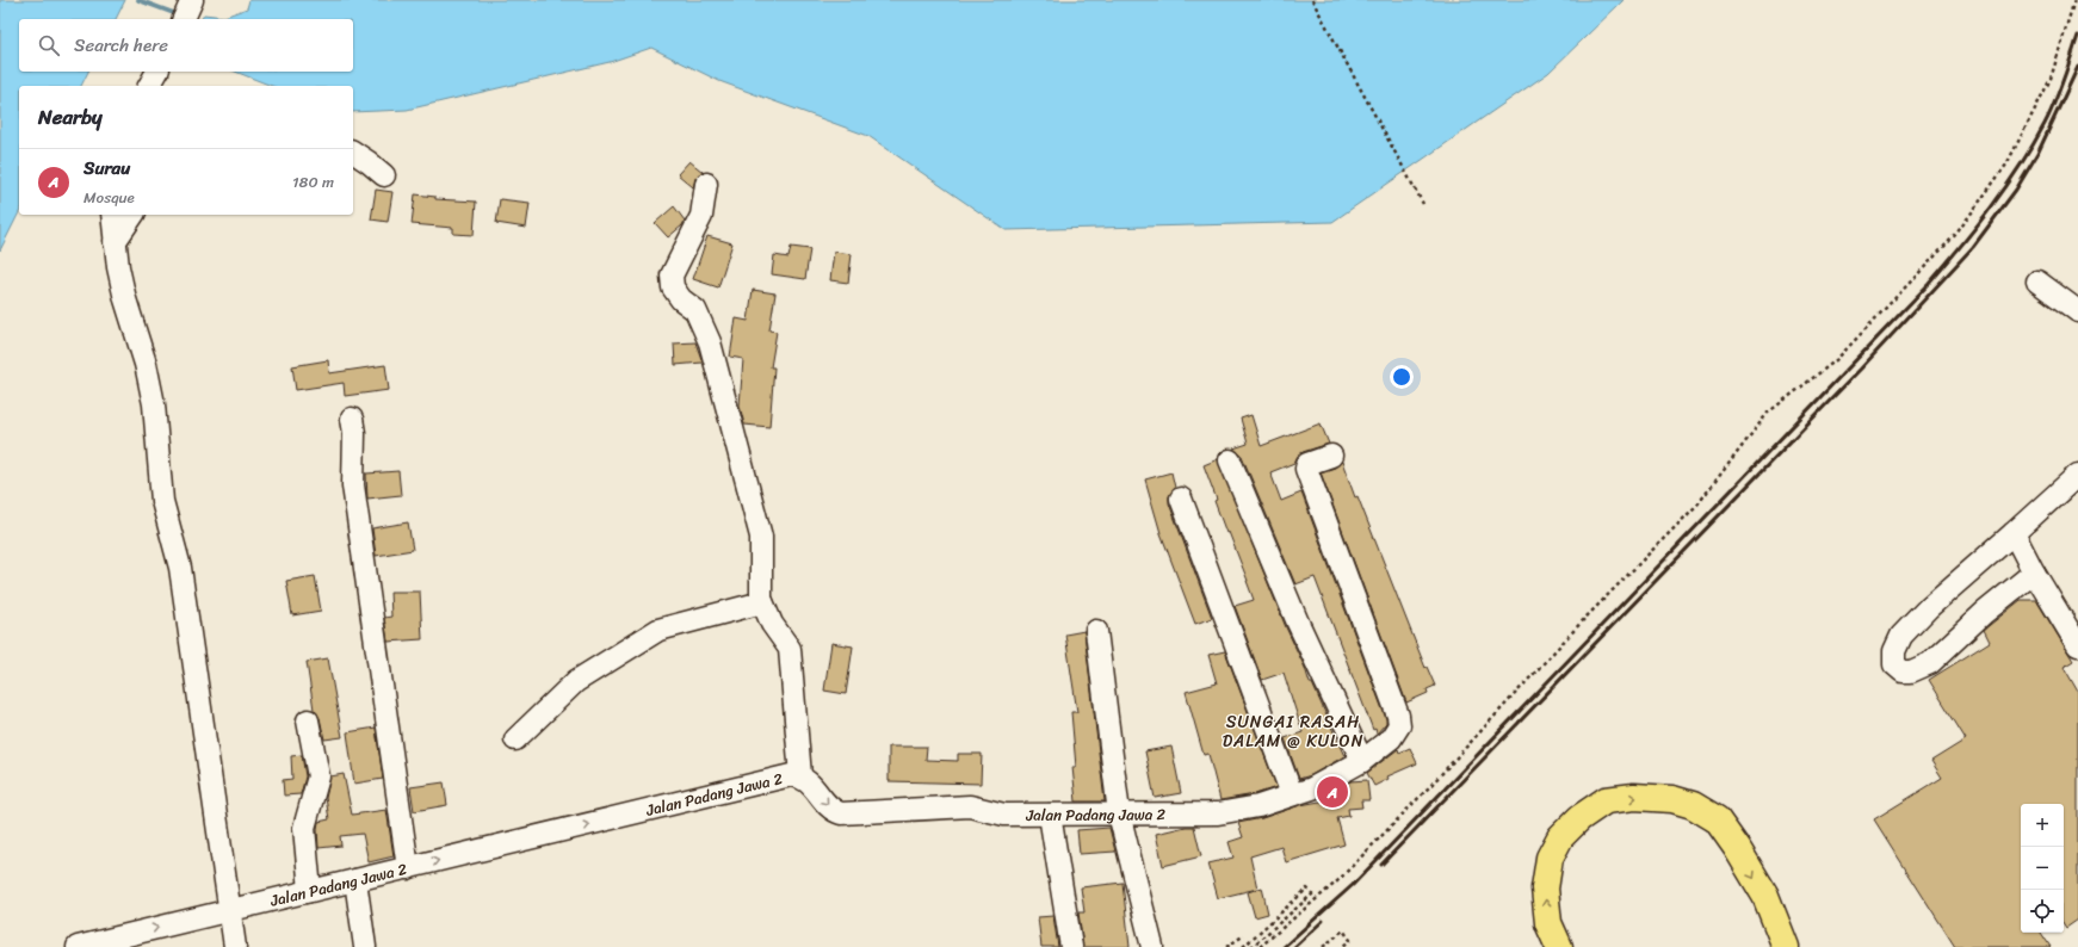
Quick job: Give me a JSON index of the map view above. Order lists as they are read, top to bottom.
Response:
{
  "streets": {
    "street": ["Jalan Padang Jawa 2"]
  },
  "districts": ["SUNGAI RASAH DALAM @ KULON"],
  "page": {
    "search": "Search here",
    "heading": "Nearby",
    "list": [
      {
        "mark": "A",
        "name": "Surau",
        "note": "Mosque",
        "value": "180 m"
      }
    ],
    "pins": "A",
    "map_buttons": ["+", "−"]
  }
}
